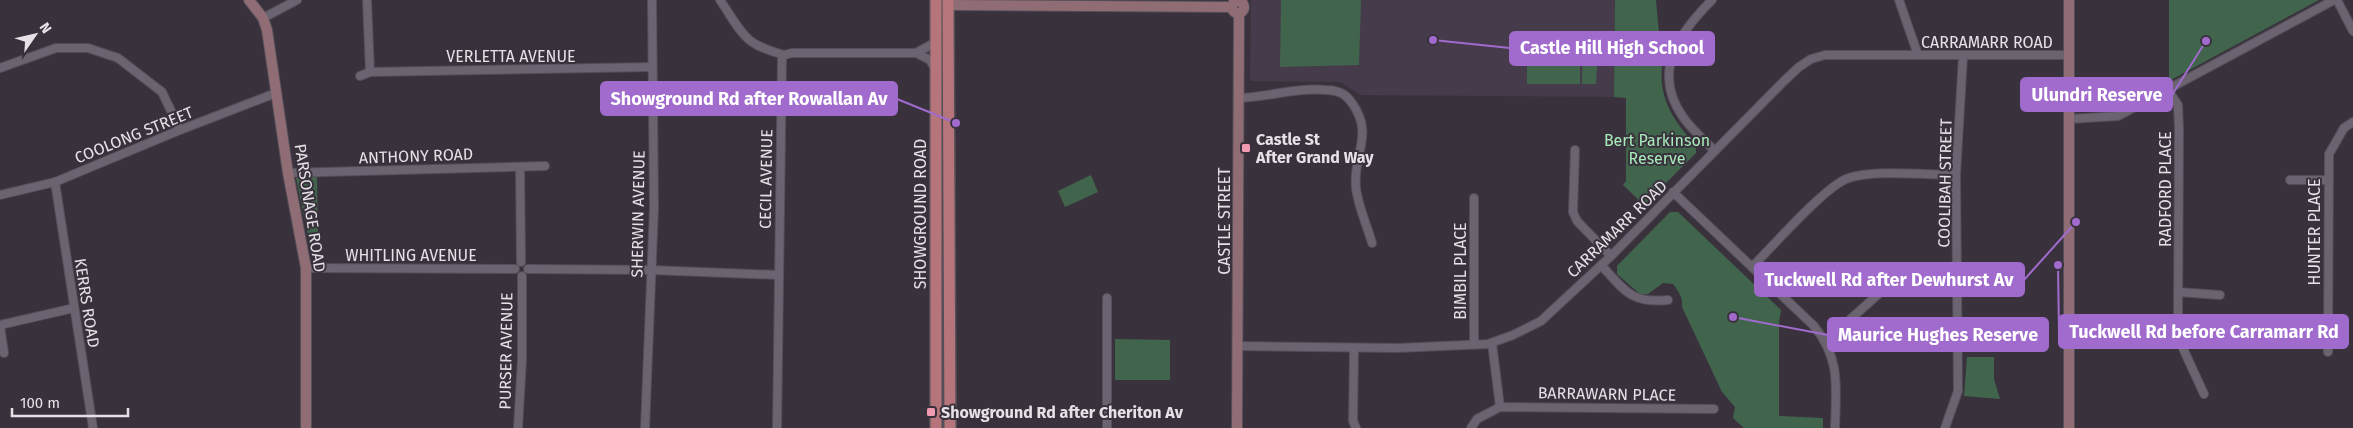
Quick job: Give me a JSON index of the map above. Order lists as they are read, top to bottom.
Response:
{
  "streets": {
    "main road": ["SHOWGROUND ROAD"],
    "street": [
      "CARRAMARR ROAD",
      "VERLETTA AVENUE",
      "COOLONG STREET",
      "ANTHONY ROAD",
      "CECIL AVENUE",
      "COOLIBAH STREET",
      "RADFORD PLACE",
      "PARSONAGE ROAD",
      "SHERWIN AVENUE",
      "CASTLE STREET",
      "HUNTER PLACE",
      "WHITLING AVENUE",
      "BIMBIL PLACE",
      "KERRS ROAD",
      "PURSER AVENUE",
      "BARRAWARN PLACE"
    ]
  },
  "crossings": [
    ["CARRAMARR ROAD", "COOLIBAH STREET"],
    ["CARRAMARR ROAD", "CASTLE STREET"],
    ["CARRAMARR ROAD", "BIMBIL PLACE"],
    ["VERLETTA AVENUE", "SHERWIN AVENUE"],
    ["COOLONG STREET", "PARSONAGE ROAD"],
    ["COOLONG STREET", "KERRS ROAD"],
    ["ANTHONY ROAD", "PARSONAGE ROAD"],
    ["PARSONAGE ROAD", "WHITLING AVENUE"]
  ],
  "parks": ["Bert Parkinson Reserve"],
  "places": {
    "other": [
      "Castle Hill High School",
      "Ulundri Reserve",
      "Showground Rd after Rowallan Av",
      "Tuckwell Rd after Dewhurst Av",
      "Tuckwell Rd before Carramarr Rd",
      "Maurice Hughes Reserve"
    ],
    "transit": ["Castle St After Grand Way", "Showground Rd after Cheriton Av"]
  },
  "scale_bar": "100 m",
  "north": "top right"
}
